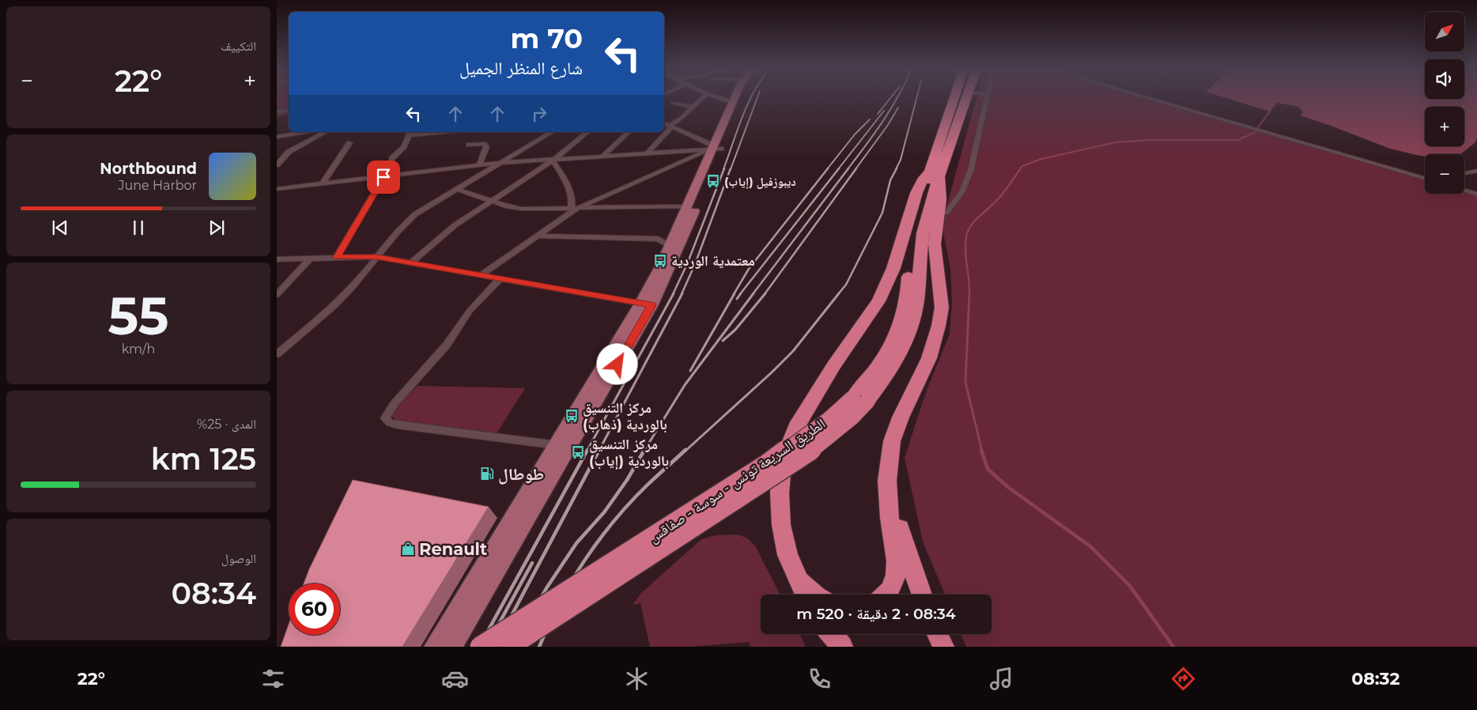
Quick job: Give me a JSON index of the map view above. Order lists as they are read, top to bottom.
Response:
{
  "streets": {
    "highway": ["الطريق السريعة تونس - سوسة - صفاقس"]
  },
  "places": {
    "bus stop": [
      "ديبوزفيل (إياب)",
      "معتمدية الوردية",
      "مركز التنسيق بالوردية (ذهاب)",
      "مركز التنسيق بالوردية (إياب)"
    ],
    "fuel station": ["طوطال"],
    "shop": ["Renault"]
  },
  "north": "top right",
  "page": {
    "tile": [
      "التكييف",
      ["55", "km/h"],
      ["المدى · 25%", "125 km"],
      ["الوصول", "08:34"]
    ],
    "map_buttons": ["+", "−"],
    "turn": ["70 m", "شارع المنظر الجميل"],
    "heat": ["−", "22°", "+"],
    "song": ["Northbound", "June Harbor"],
    "limit": "60",
    "trip": "08:34 · 2 دقيقة · 520 m",
    "tabs": ["08:32", "22°"]
  }
}
